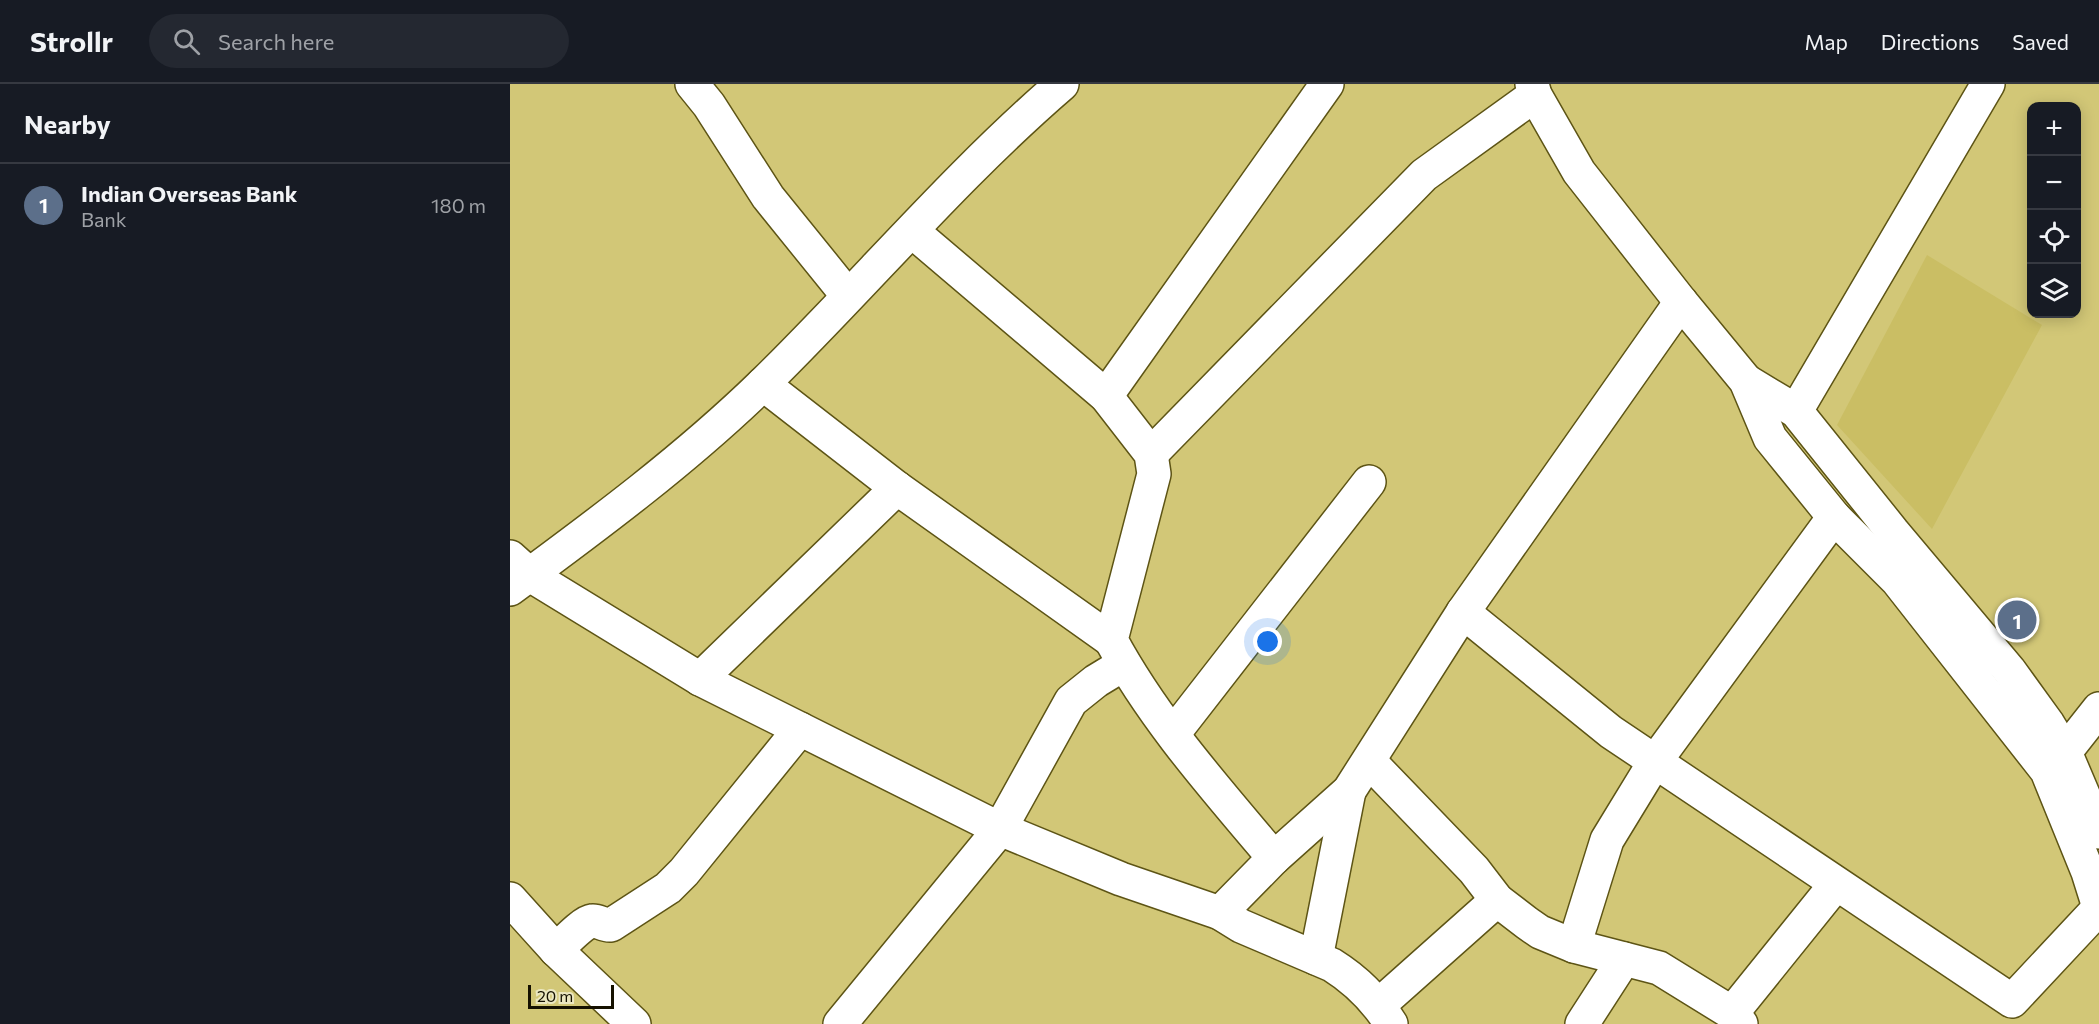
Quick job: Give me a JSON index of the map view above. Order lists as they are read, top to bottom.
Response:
{
  "scale_bar": "20 m",
  "page": {
    "header": "Strollr",
    "search": "Search here",
    "nav": ["Map", "Directions", "Saved"],
    "heading": "Nearby",
    "map_buttons": ["+", "−"],
    "list": [
      {
        "mark": "1",
        "name": "Indian Overseas Bank",
        "note": "Bank",
        "value": "180 m"
      }
    ],
    "pins": "1",
    "scale": "20 m"
  }
}
